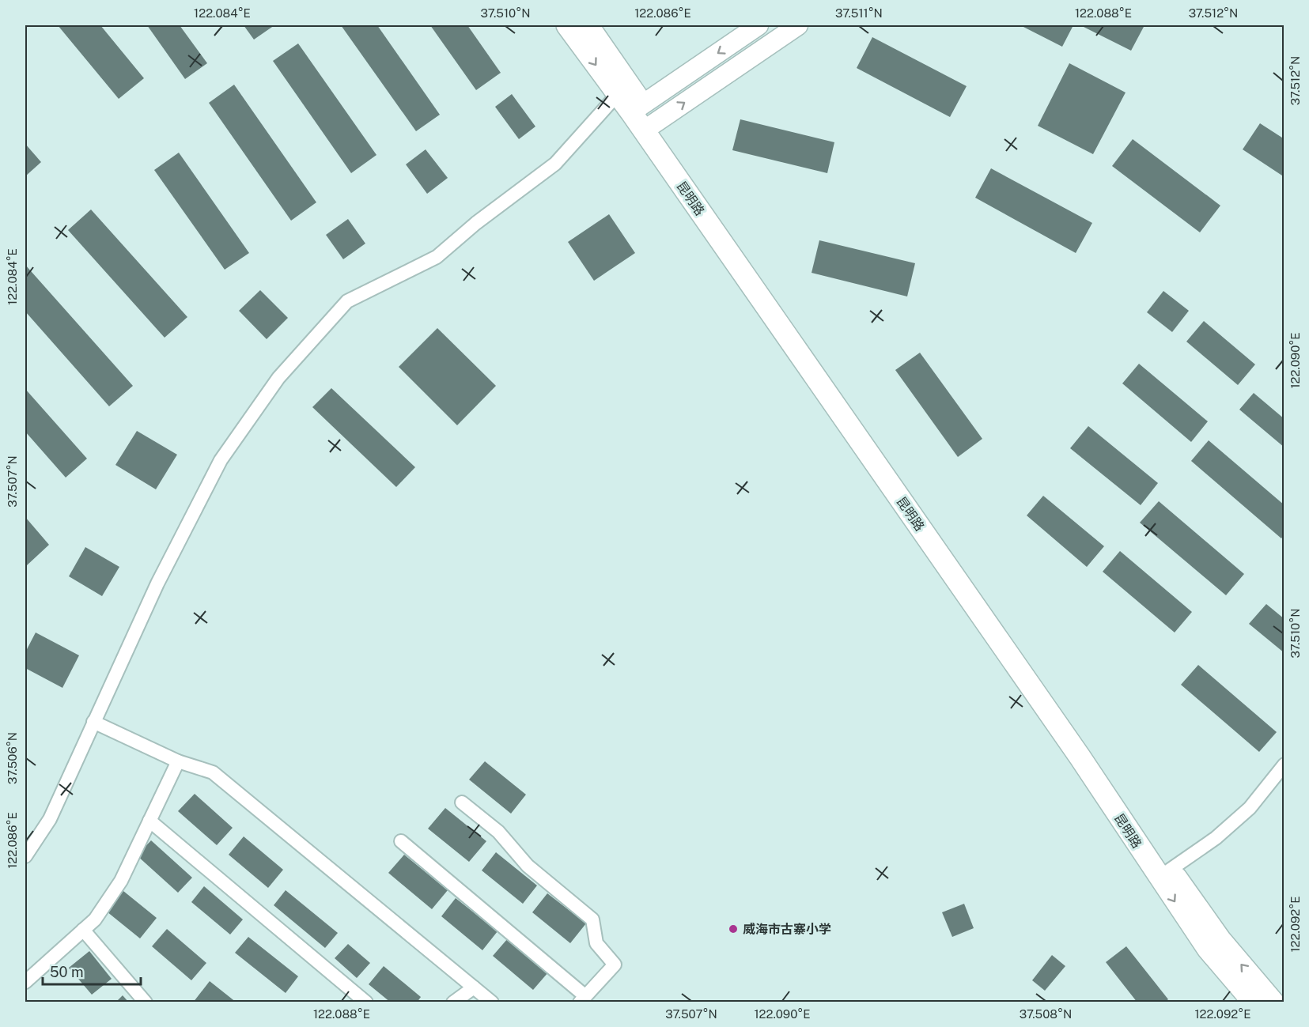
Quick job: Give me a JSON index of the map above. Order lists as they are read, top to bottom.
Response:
{
  "streets": {
    "main road": ["昆明路"]
  },
  "places": ["威海市古寨小学"],
  "scale_bar": "50 m",
  "coordinates": [
    "122.084°E",
    "37.510°N",
    "122.086°E",
    "37.511°N",
    "122.088°E",
    "37.512°N",
    "122.090°E",
    "37.507°N",
    "37.506°N",
    "122.092°E",
    "37.508°N"
  ]
}
